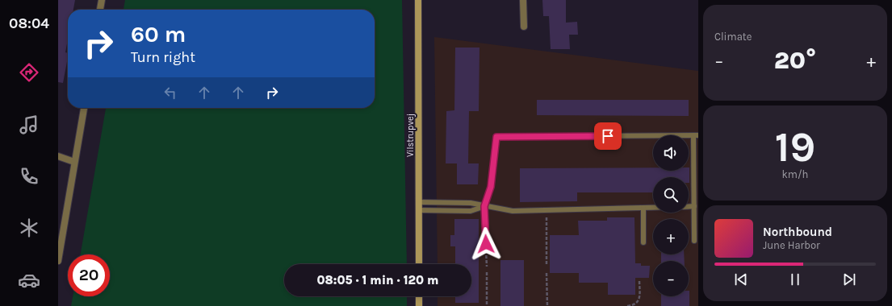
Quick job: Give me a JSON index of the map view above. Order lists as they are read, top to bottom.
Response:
{
  "streets": {
    "street": ["Vilstrupvej"]
  },
  "page": {
    "tabs": "08:04",
    "tile": [
      "Climate",
      ["19", "km/h"]
    ],
    "turn": ["60 m", "Turn right"],
    "heat": ["−", "20°", "+"],
    "map_buttons": ["+", "−"],
    "song": ["Northbound", "June Harbor"],
    "limit": "20",
    "trip": "08:05 · 1 min · 120 m"
  }
}
